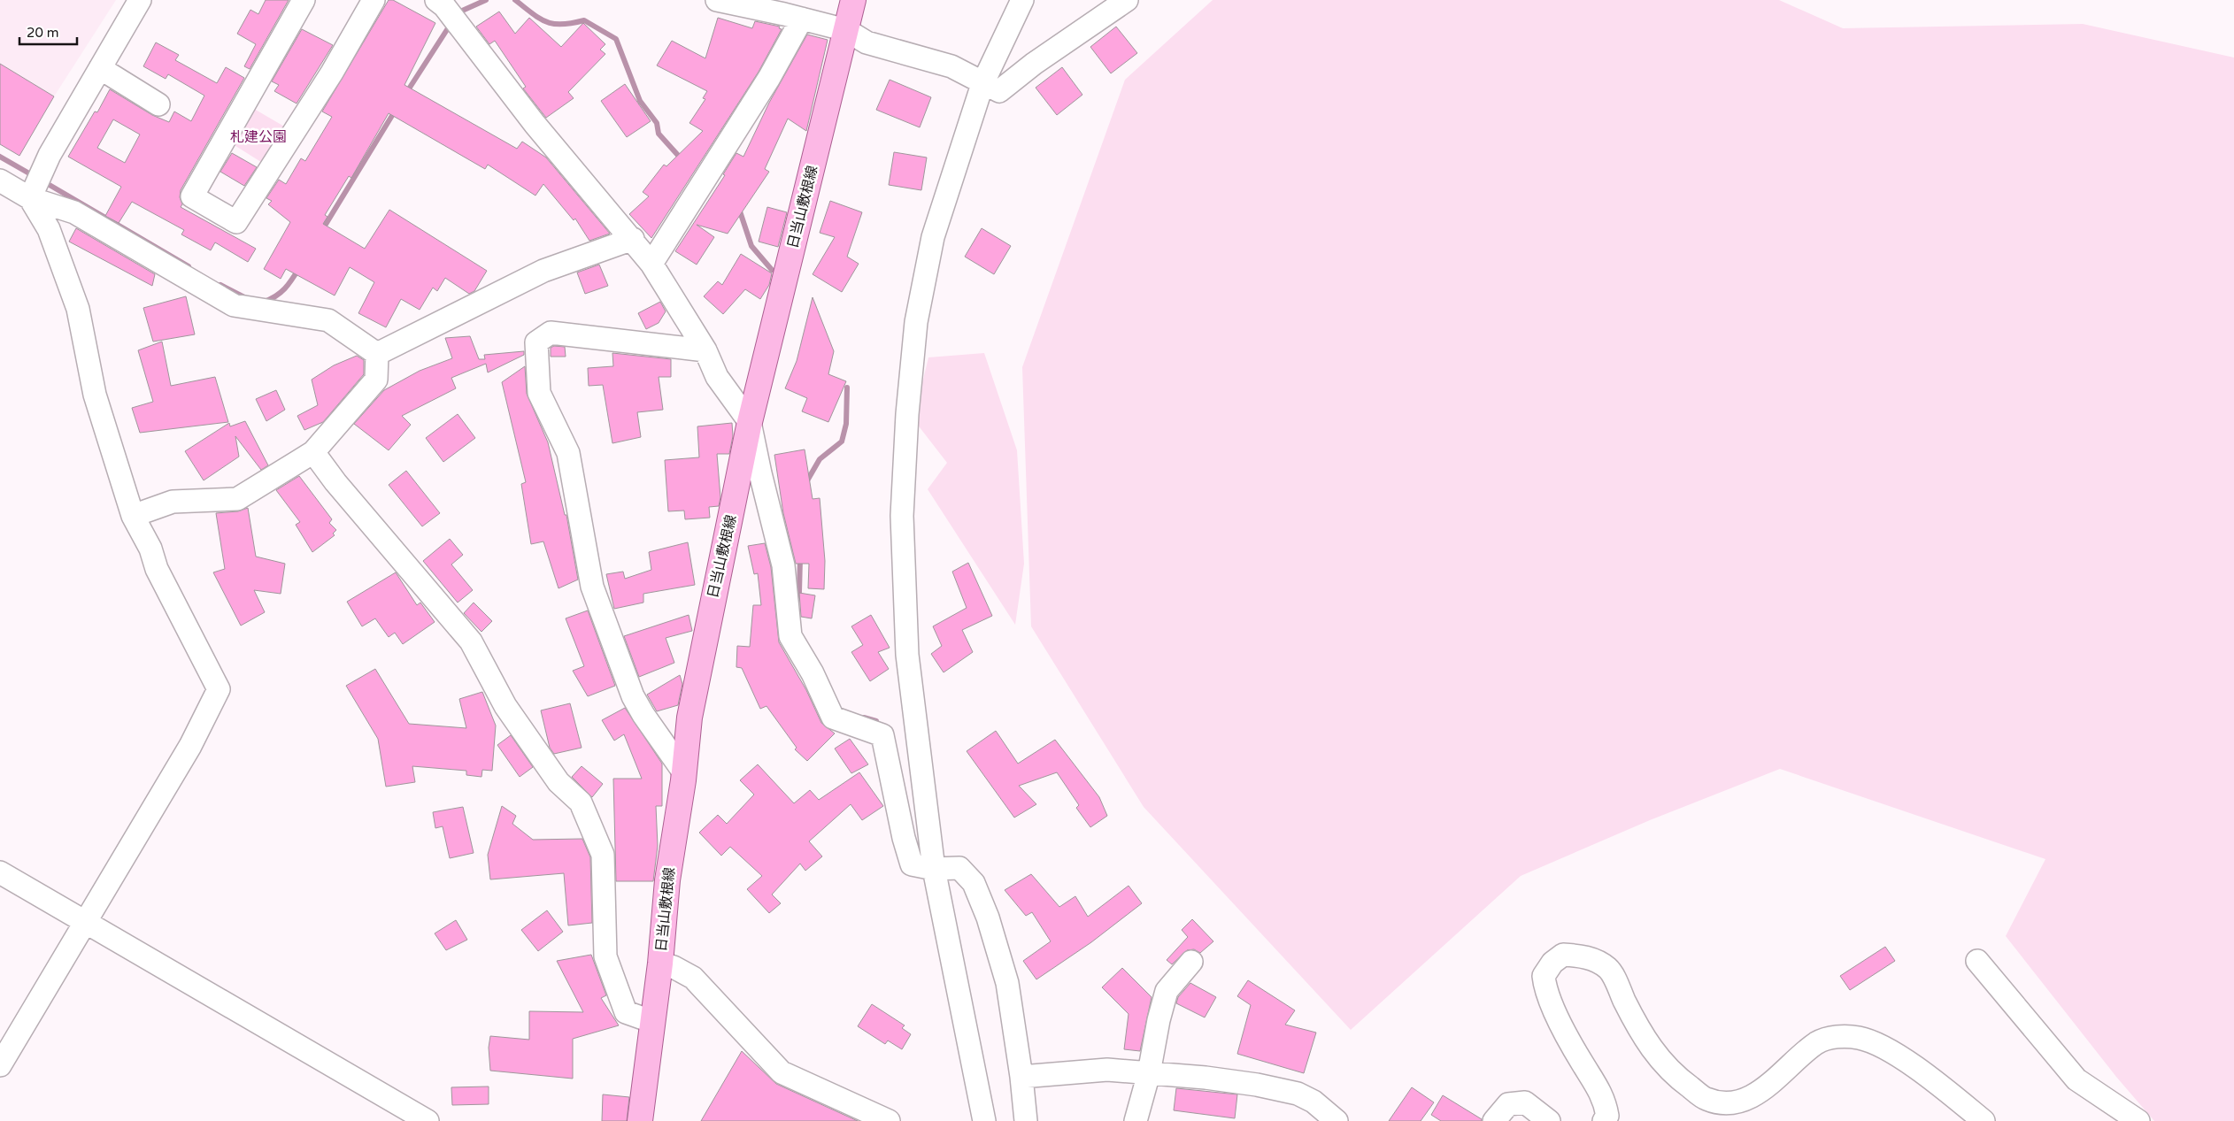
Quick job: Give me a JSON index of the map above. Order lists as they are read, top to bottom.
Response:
{
  "streets": {
    "main road": ["日当山敷根線"]
  },
  "parks": ["札建公園"],
  "scale_bar": "20 m"
}
